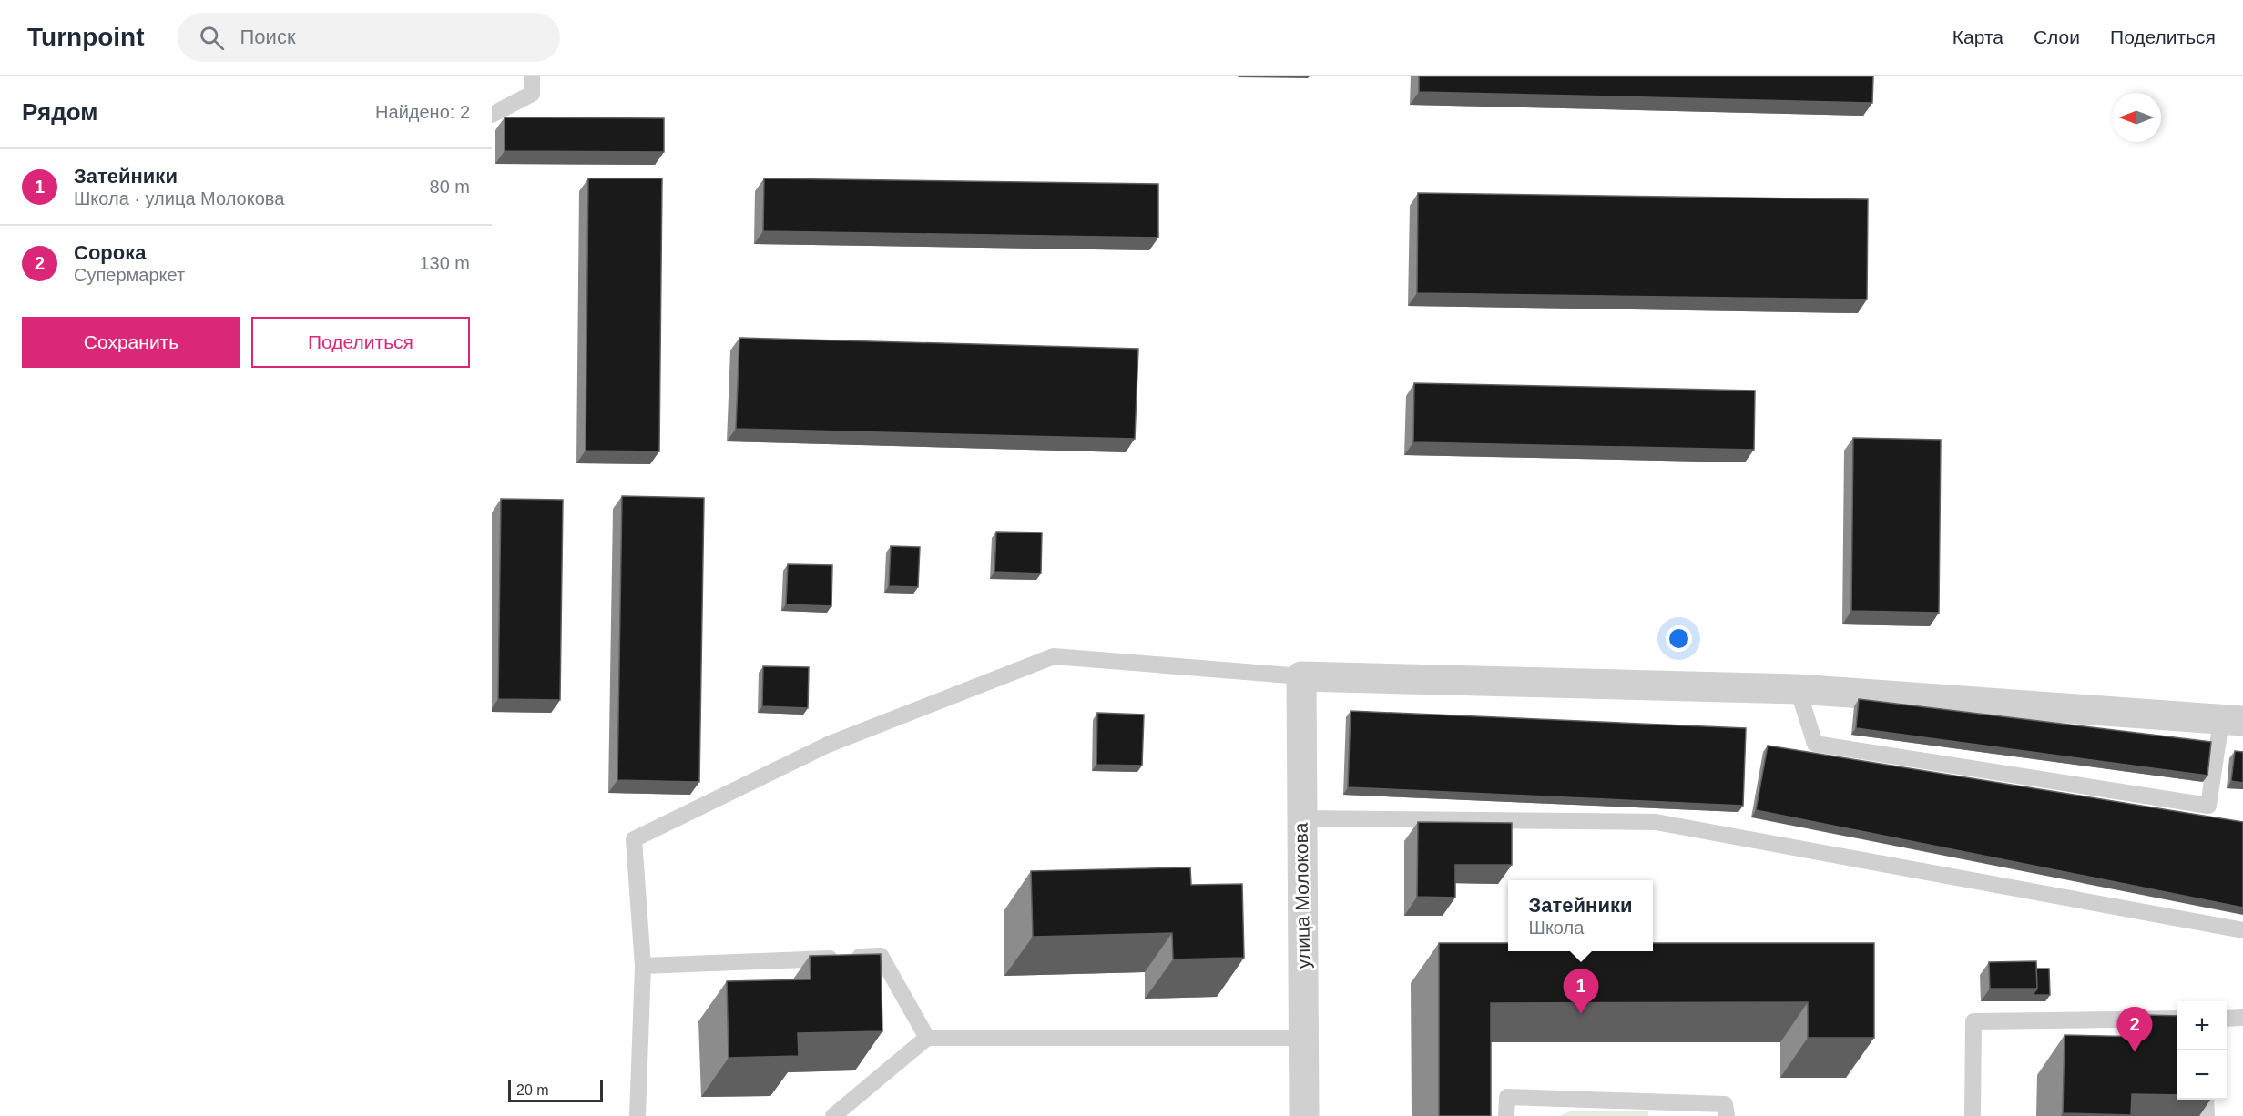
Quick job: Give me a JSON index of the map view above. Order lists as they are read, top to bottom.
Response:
{
  "streets": {
    "street": ["улица Молокова"]
  },
  "scale_bar": "20 m",
  "north": "left",
  "page": {
    "header": "Turnpoint",
    "search": "Поиск",
    "nav": ["Карта", "Слои", "Поделиться"],
    "heading": ["Рядом", "Найдено: 2"],
    "list": [
      {
        "mark": "1",
        "name": "Затейники",
        "note": "Школа · улица Молокова",
        "value": "80 m"
      },
      {
        "mark": "2",
        "name": "Сорока",
        "note": "Супермаркет",
        "value": "130 m"
      }
    ],
    "buttons": ["Сохранить", "Поделиться"],
    "popup": ["Затейники", "Школа"],
    "pins": ["1", "2"],
    "map_buttons": ["+", "−"],
    "scale": "20 m"
  }
}
